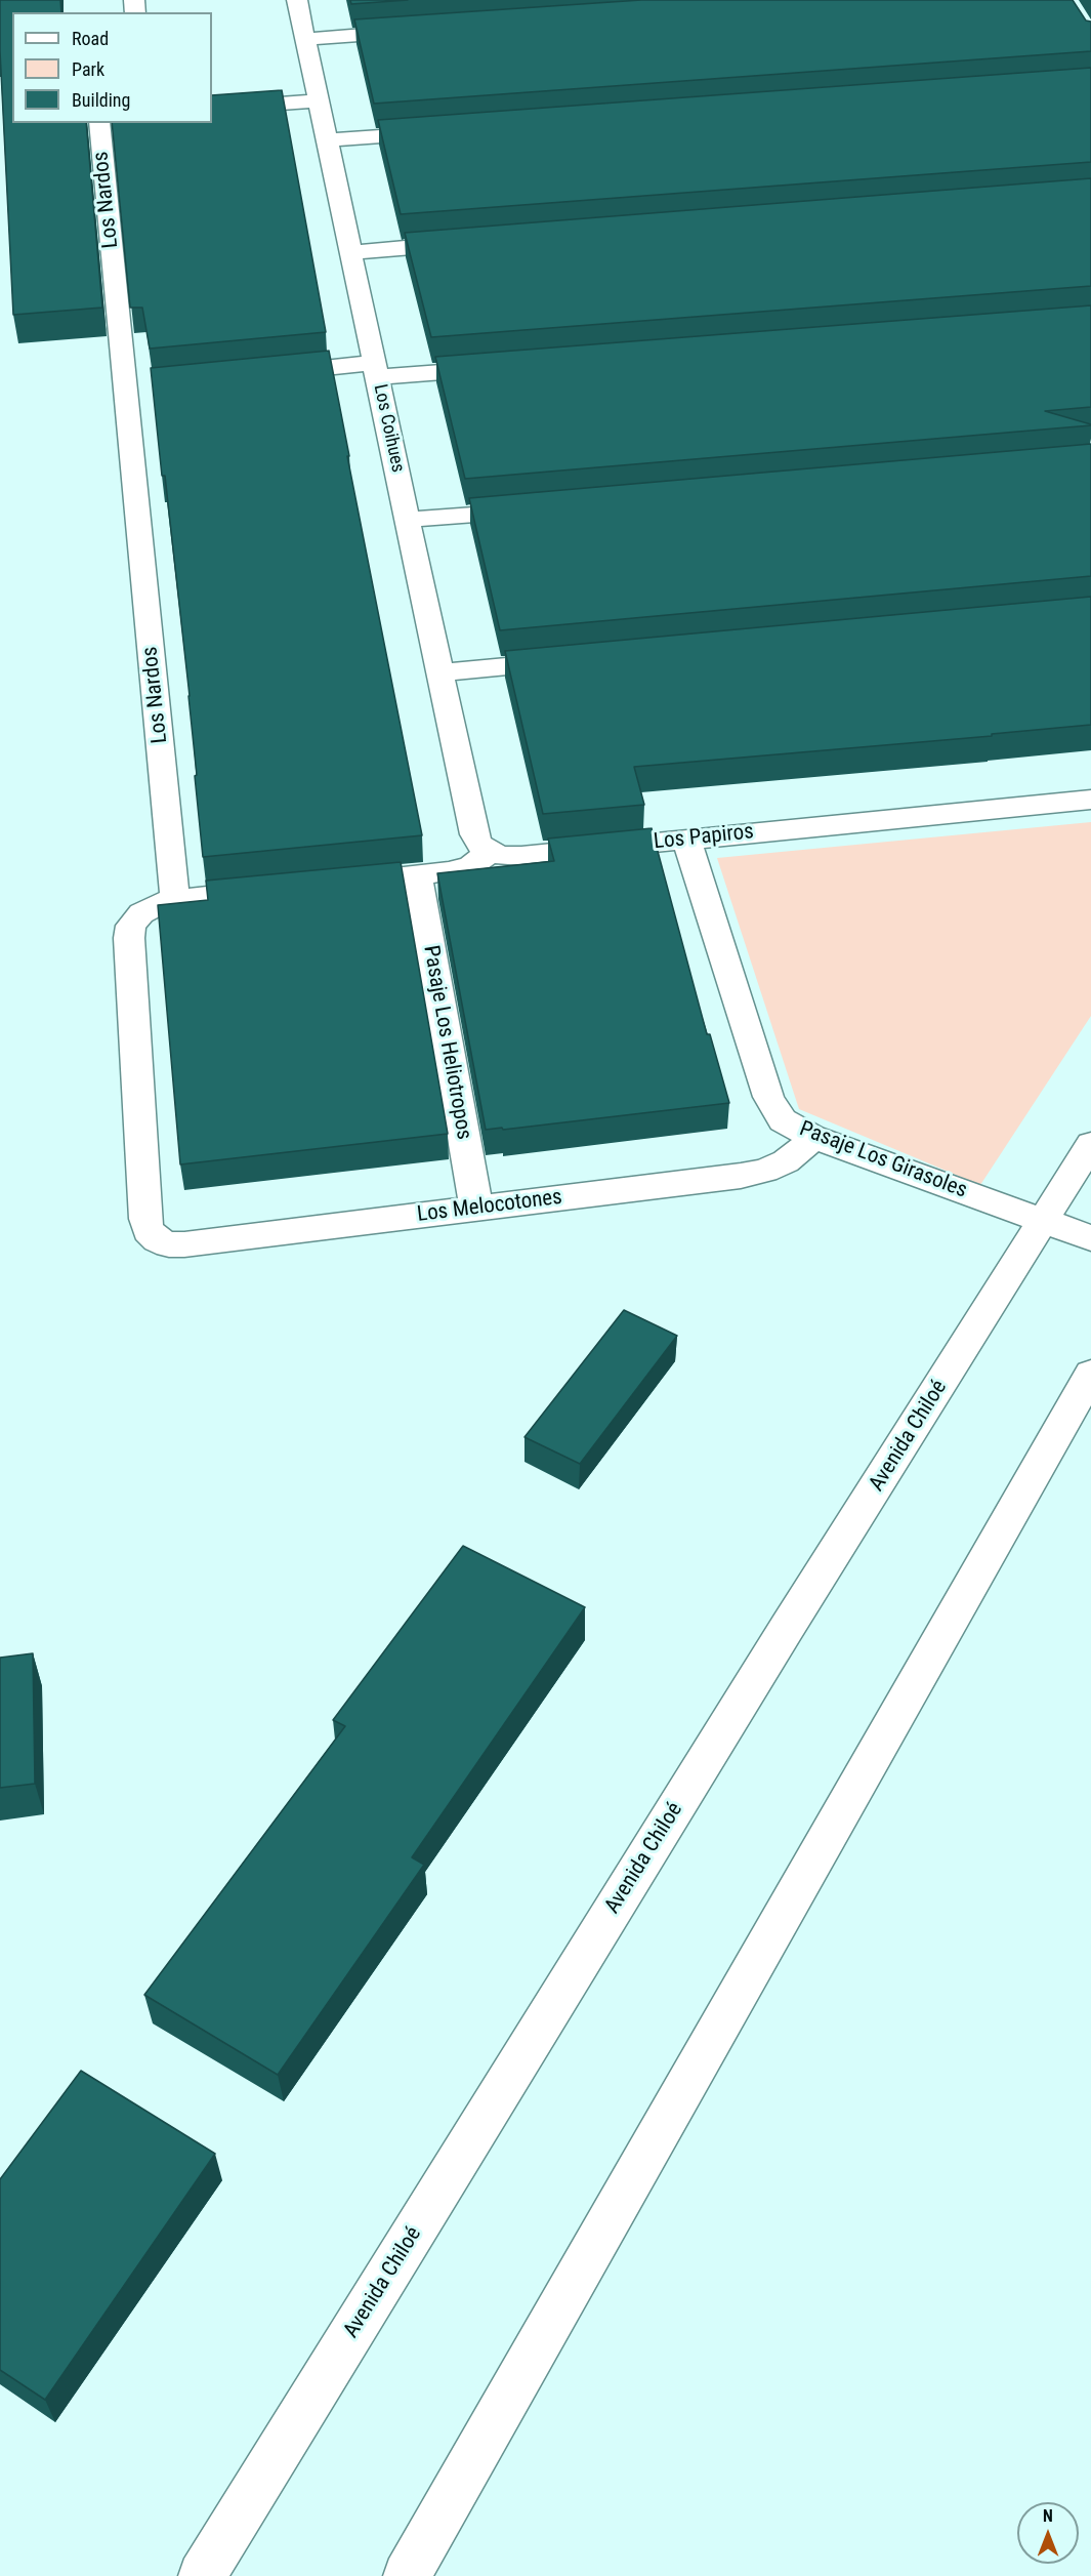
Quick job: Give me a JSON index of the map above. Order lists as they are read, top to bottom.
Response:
{
  "streets": {
    "street": [
      "Los Nardos",
      "Los Coihues",
      "Los Papiros",
      "Pasaje Los Heliotropos",
      "Pasaje Los Girasoles",
      "Los Melocotones",
      "Avenida Chiloé"
    ]
  },
  "crossings": [
    ["Los Nardos", "Los Melocotones"],
    ["Los Coihues", "Los Papiros"],
    ["Los Papiros", "Pasaje Los Girasoles"],
    ["Pasaje Los Heliotropos", "Los Melocotones"],
    ["Pasaje Los Girasoles", "Los Melocotones"],
    ["Pasaje Los Girasoles", "Avenida Chiloé"]
  ],
  "legend": ["Road", "Park", "Building"],
  "north": "top"
}
